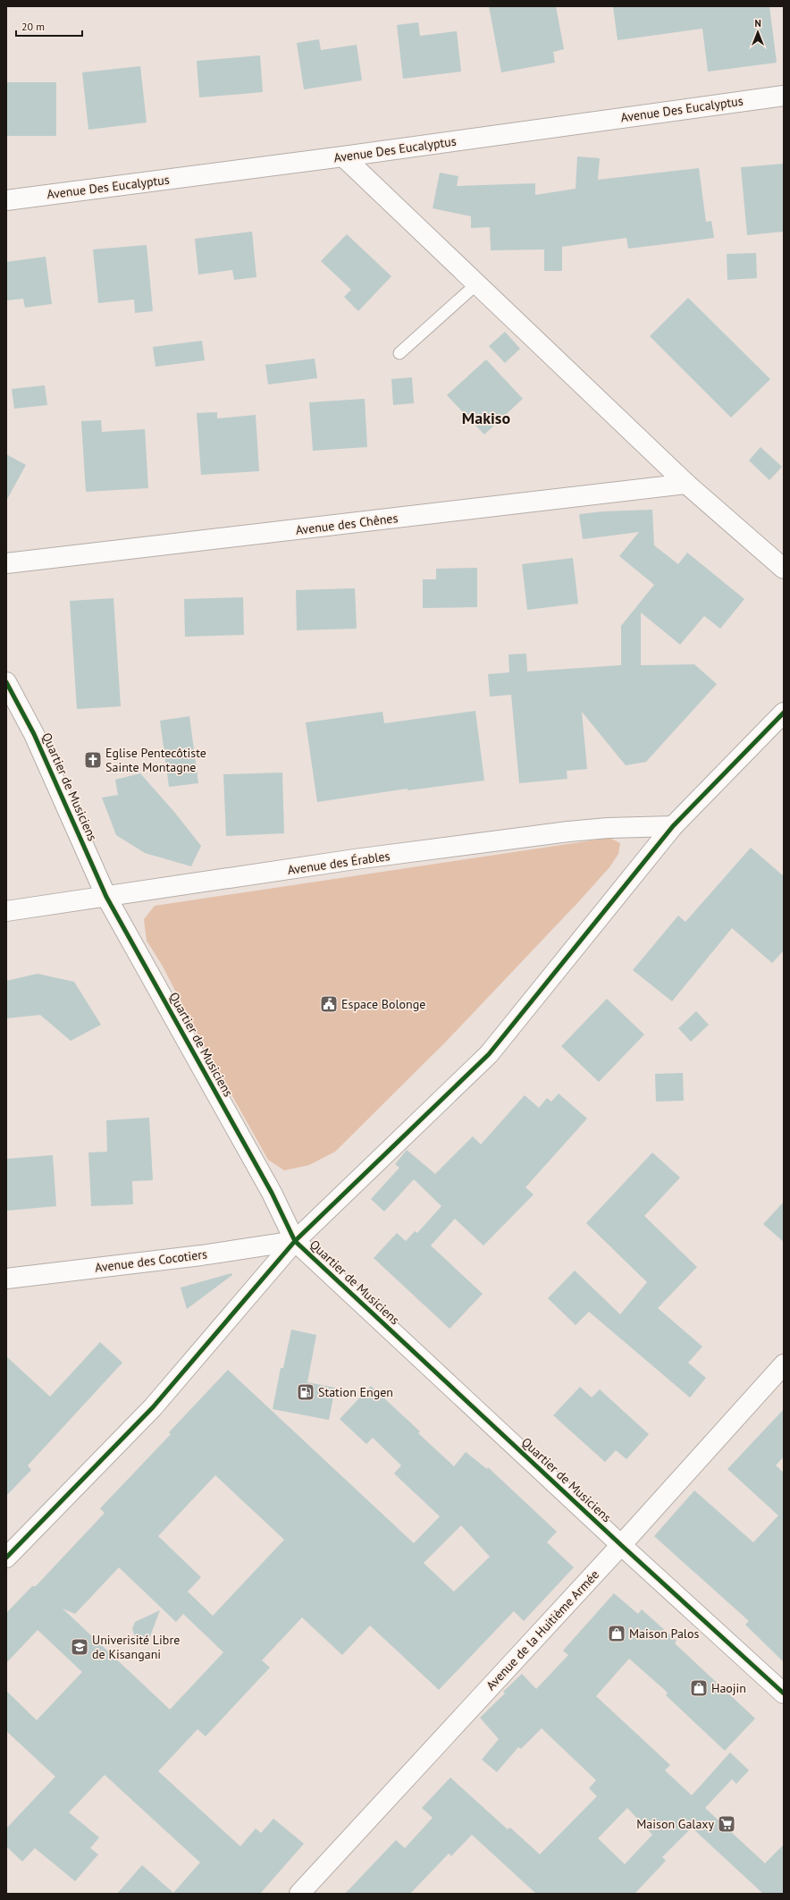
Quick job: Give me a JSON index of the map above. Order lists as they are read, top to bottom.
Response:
{
  "streets": {
    "street": [
      "Avenue Des Eucalyptus",
      "Avenue des Chênes",
      "Quartier de Musiciens",
      "Avenue des Érables",
      "Avenue des Cocotiers",
      "Avenue de la Huitième Armée"
    ]
  },
  "crossings": [
    ["Quartier de Musiciens", "Avenue des Érables"],
    ["Quartier de Musiciens", "Avenue des Cocotiers"],
    ["Quartier de Musiciens", "Avenue de la Huitième Armée"]
  ],
  "districts": ["Makiso"],
  "places": {
    "church": ["Eglise Pentecôtiste Sainte Montagne"],
    "public building": ["Espace Bolonge"],
    "fuel station": ["Station Engen"],
    "shop": ["Maison Palos", "Haojin"],
    "school or university": ["Univerisité Libre de Kisangani"],
    "supermarket": ["Maison Galaxy"]
  },
  "scale_bar": "20 m",
  "north": "top"
}
